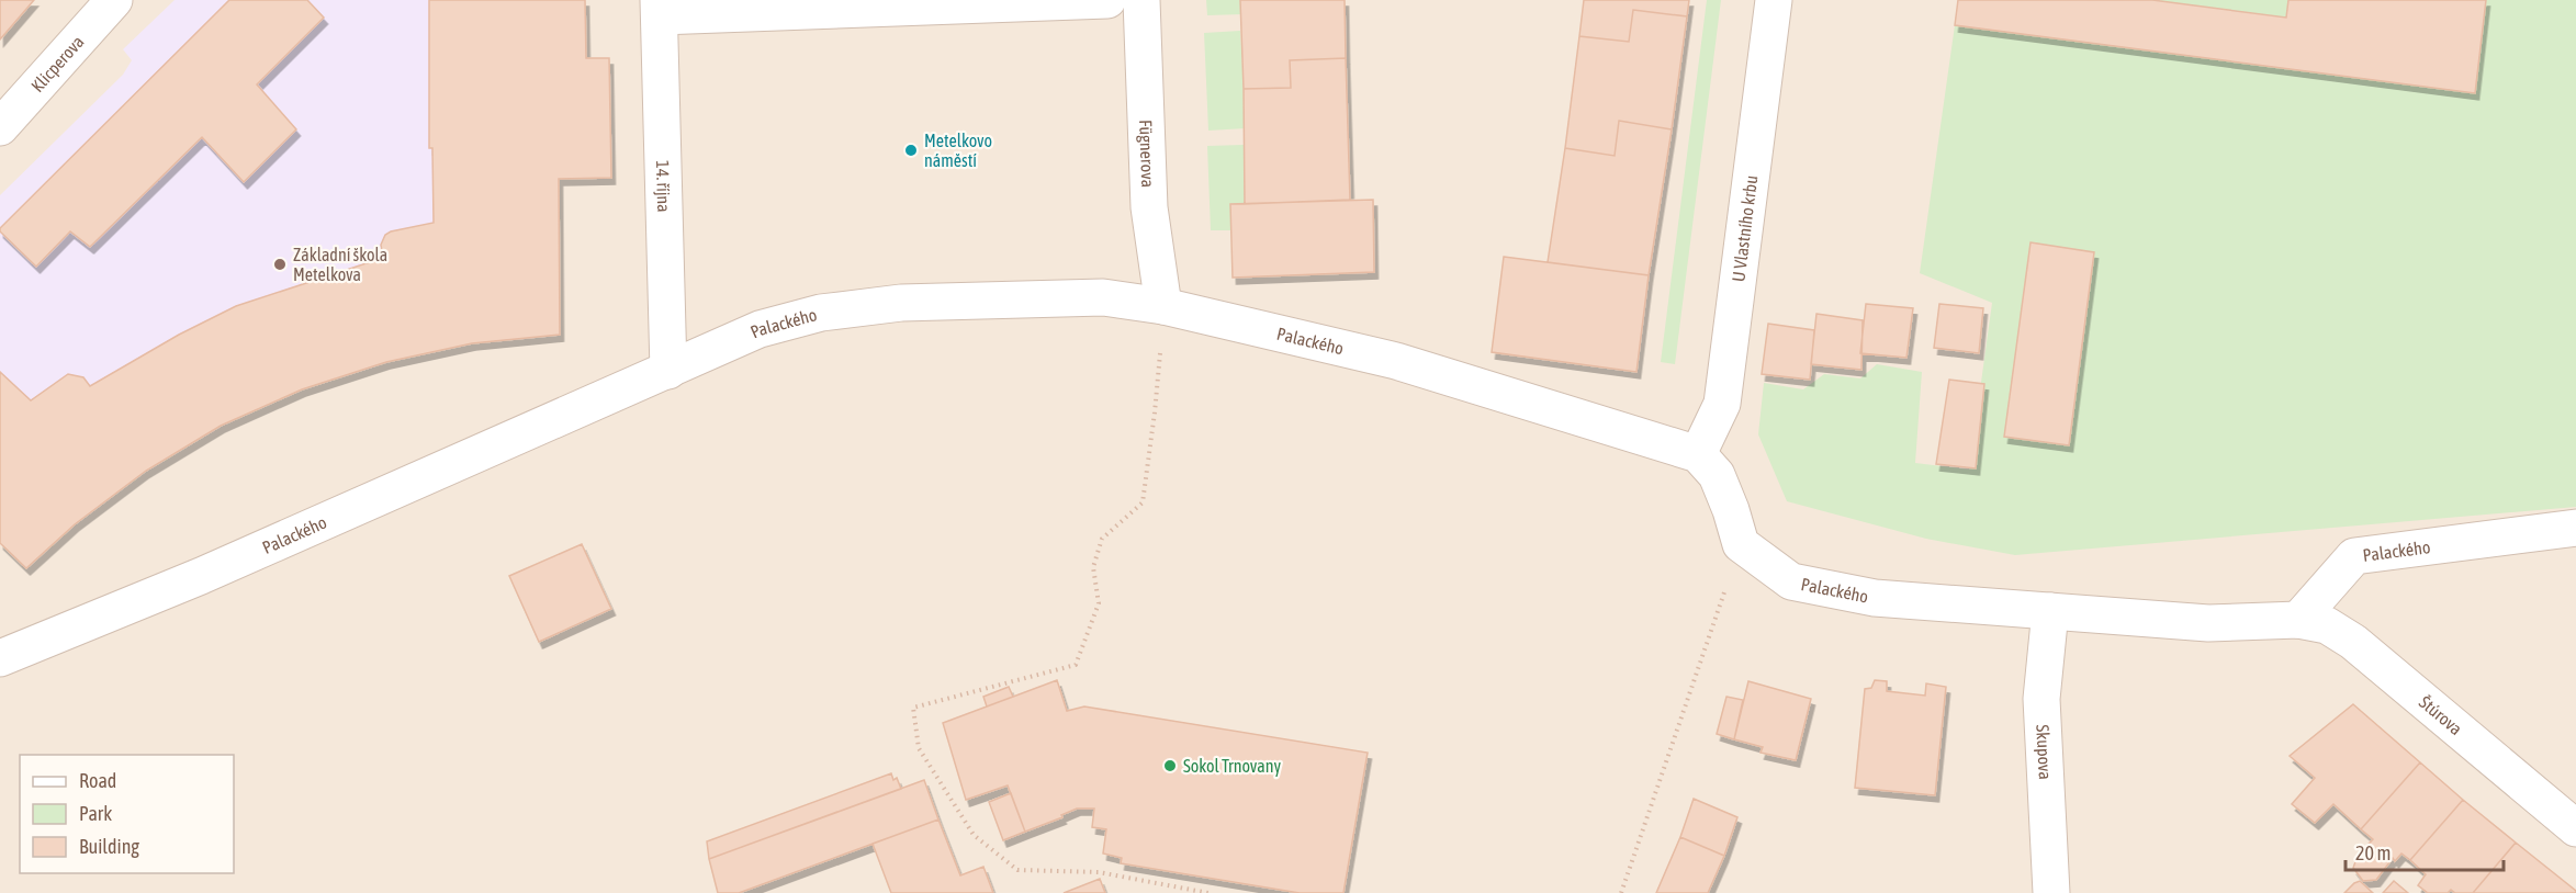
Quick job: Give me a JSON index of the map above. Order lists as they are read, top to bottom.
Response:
{
  "streets": {
    "street": [
      "Klicperova",
      "Fügnerova",
      "14. října",
      "U Vlastního krbu",
      "Palackého",
      "Štúrova",
      "Skupova"
    ]
  },
  "crossings": [
    ["Fügnerova", "Palackého"],
    ["14. října", "Palackého"],
    ["U Vlastního krbu", "Palackého"],
    ["Palackého", "Štúrova"],
    ["Palackého", "Skupova"]
  ],
  "places": ["Metelkovo náměstí", "Základní škola Metelkova", "Sokol Trnovany"],
  "legend": ["Road", "Park", "Building"],
  "scale_bar": "20 m"
}
